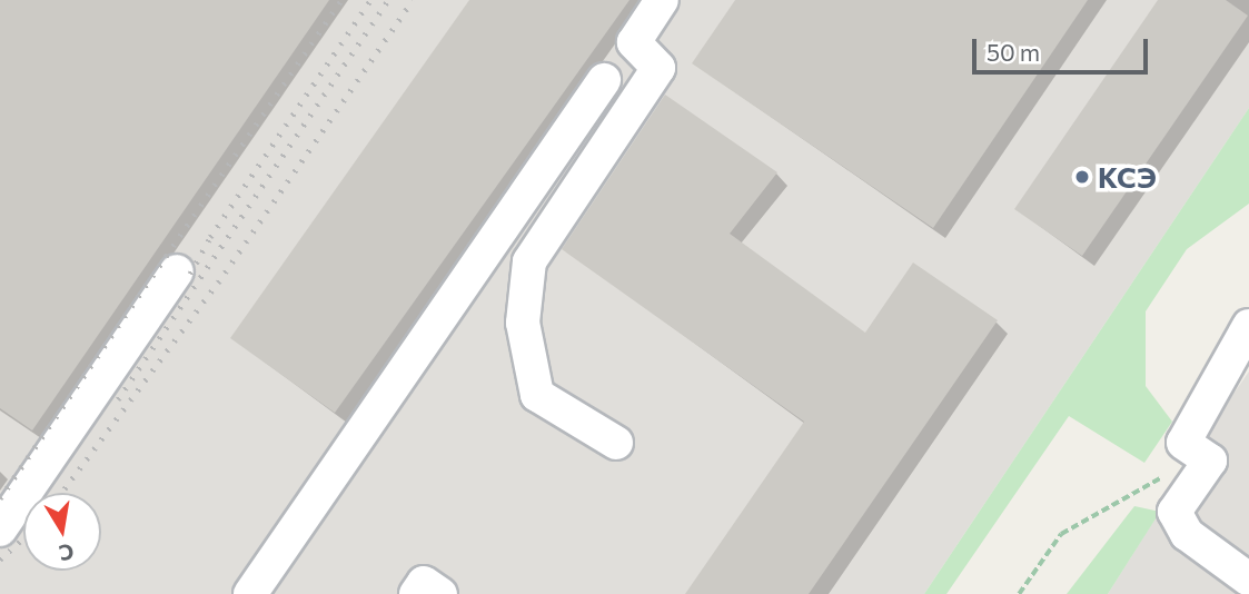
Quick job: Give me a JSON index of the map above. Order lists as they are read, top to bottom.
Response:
{
  "places": ["КСЭ"],
  "scale_bar": "50 m",
  "north": "bottom"
}
